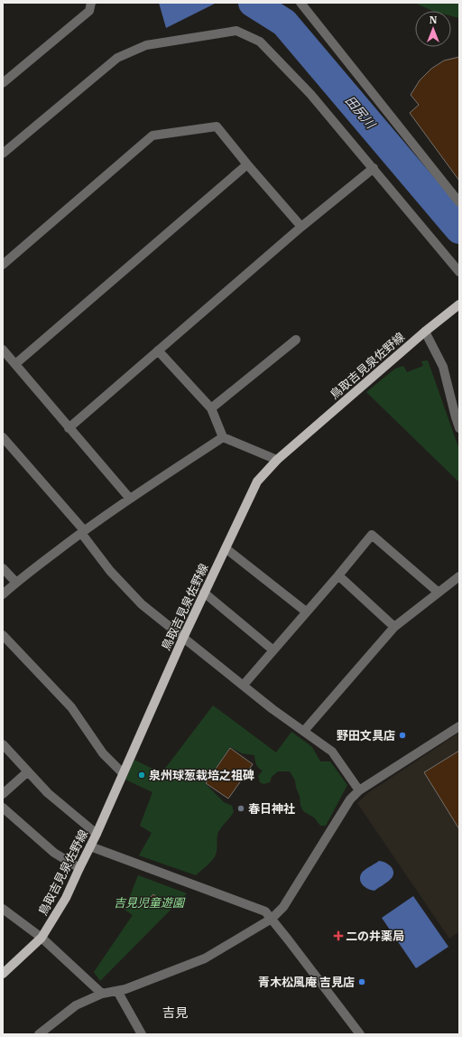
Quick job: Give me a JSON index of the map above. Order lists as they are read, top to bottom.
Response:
{
  "streets": {
    "main road": ["鳥取吉見泉佐野線"]
  },
  "districts": ["吉見"],
  "water": ["田尻川"],
  "parks": ["吉見児童遊園"],
  "places": {
    "other": [
      "野田文具店",
      "泉州球葱栽培之祖碑",
      "春日神社",
      "青木松風庵 吉見店"
    ],
    "health": ["二の井薬局"]
  },
  "north": "top"
}
